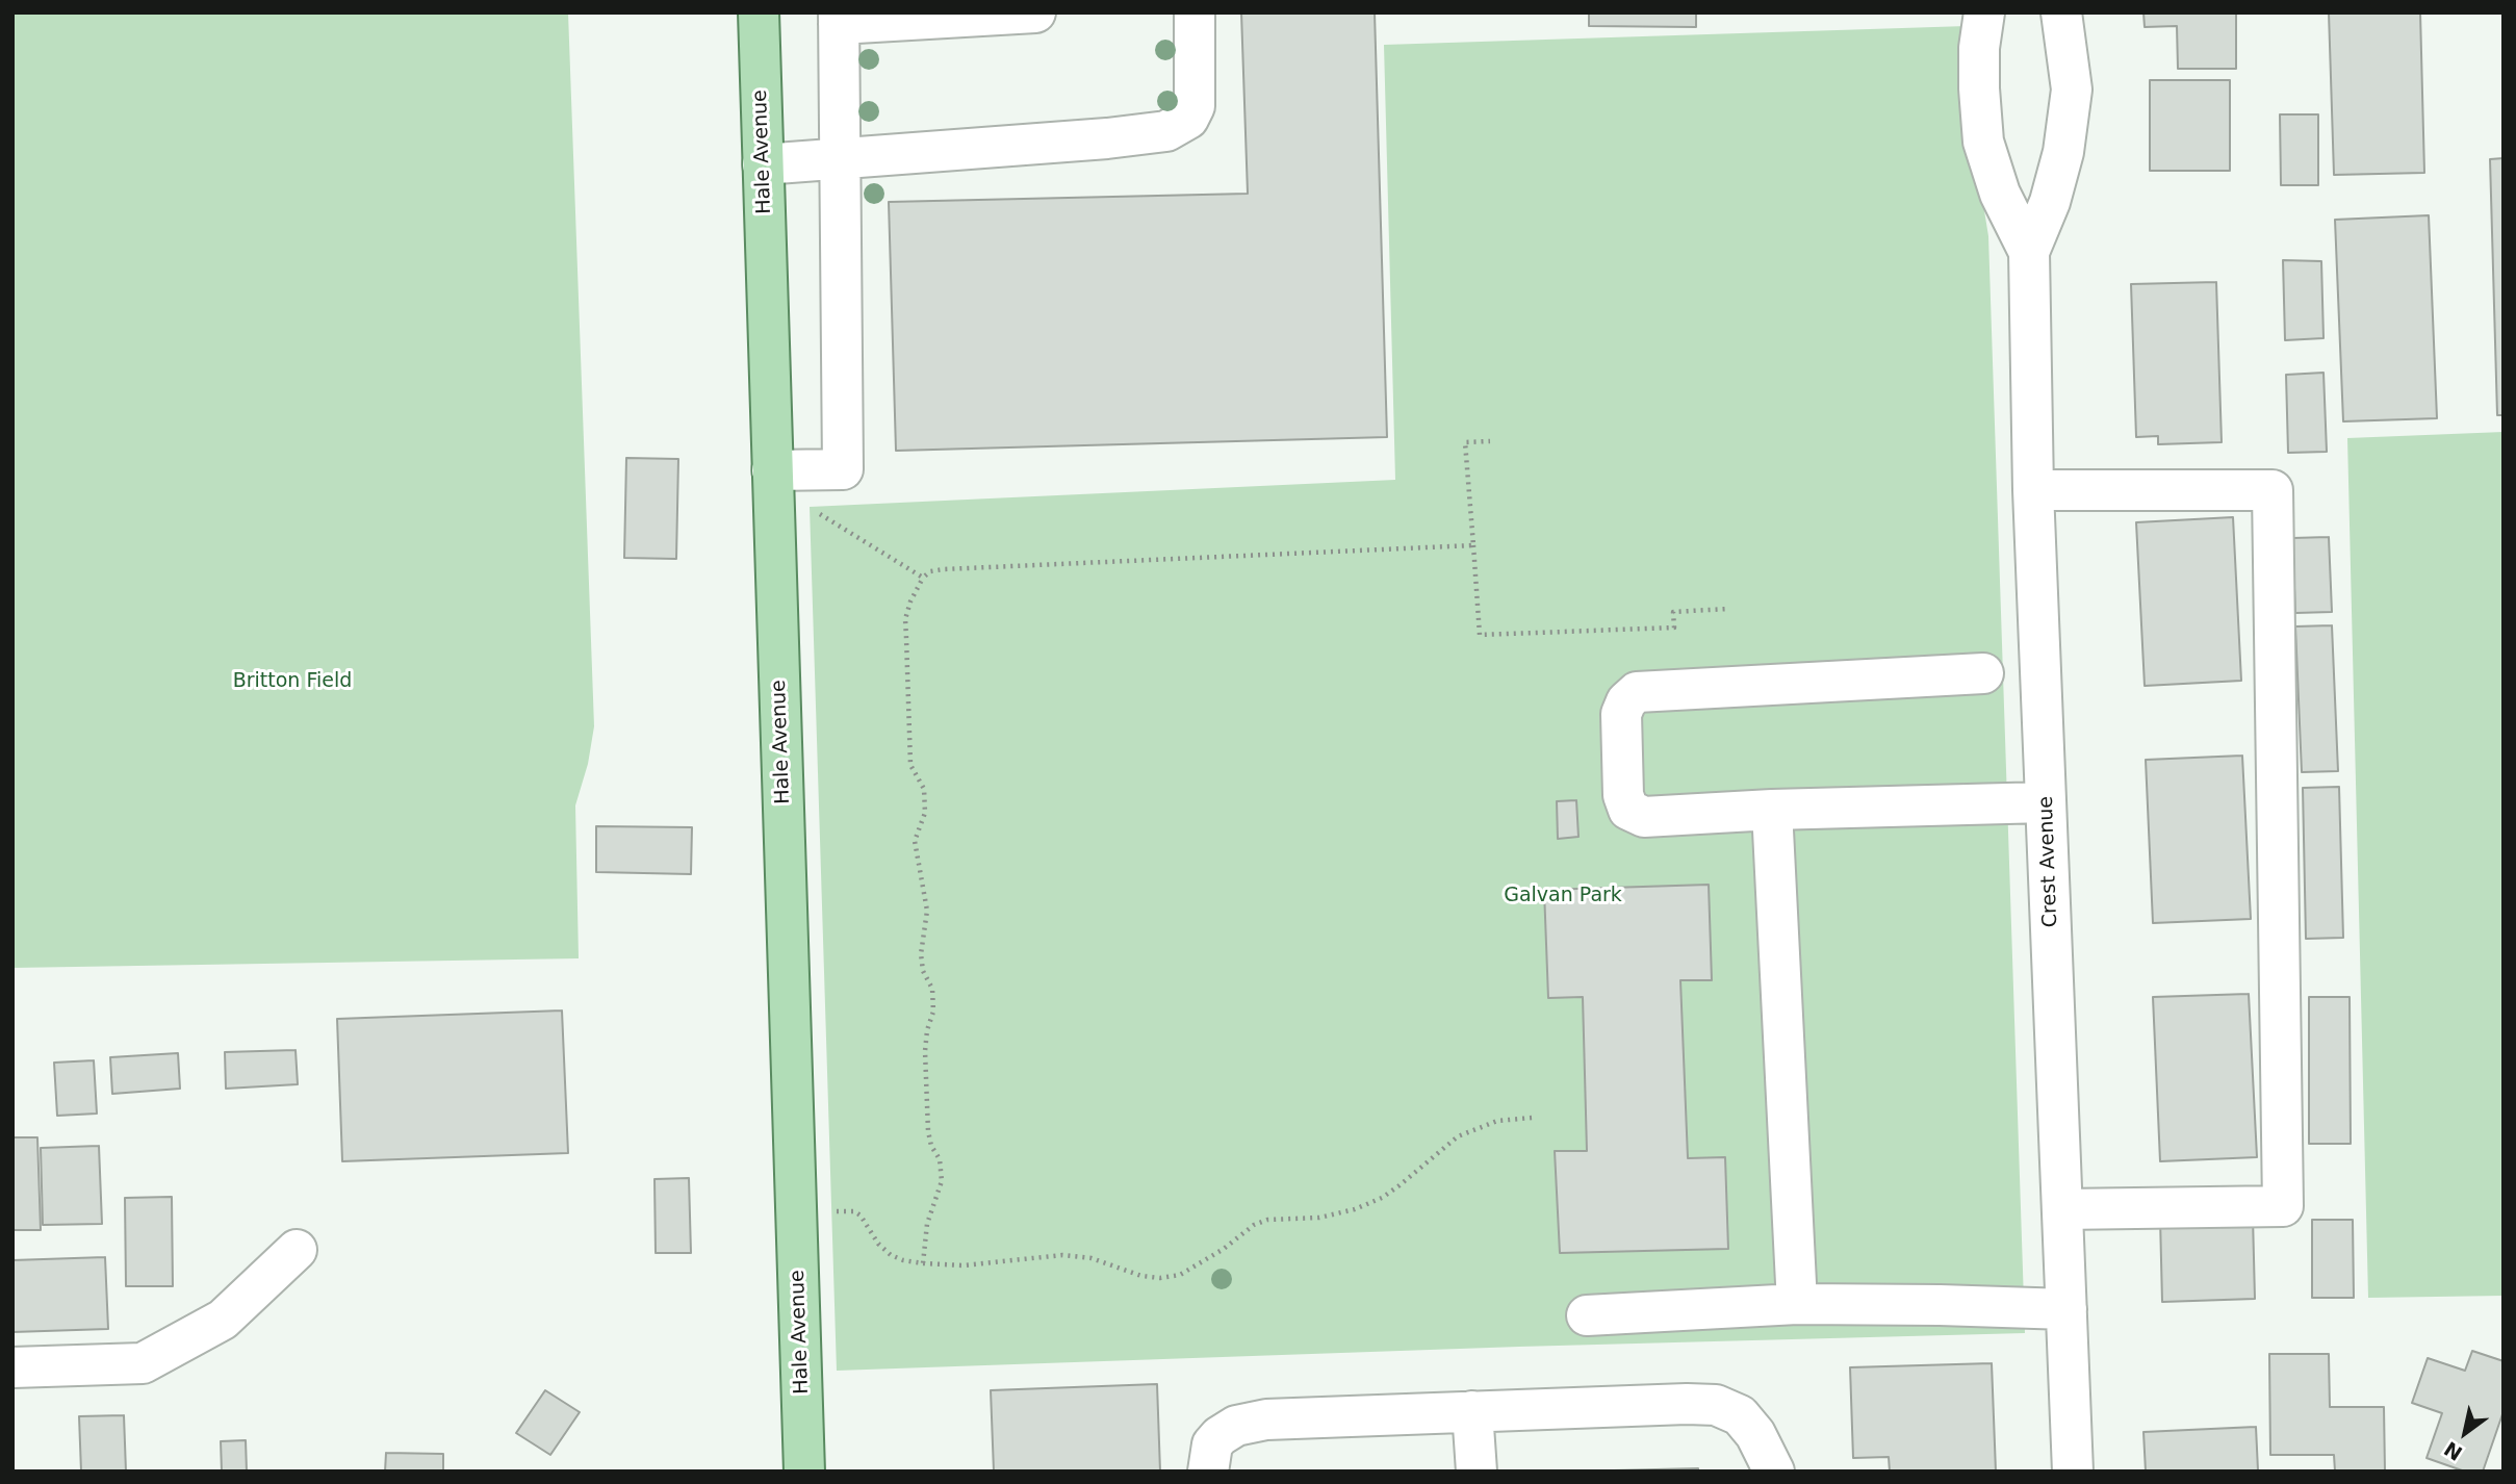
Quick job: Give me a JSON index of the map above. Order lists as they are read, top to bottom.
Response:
{
  "streets": {
    "main road": ["Hale Avenue"],
    "street": ["Crest Avenue"]
  },
  "parks": ["Britton Field", "Galvan Park"],
  "north": "bottom left"
}
